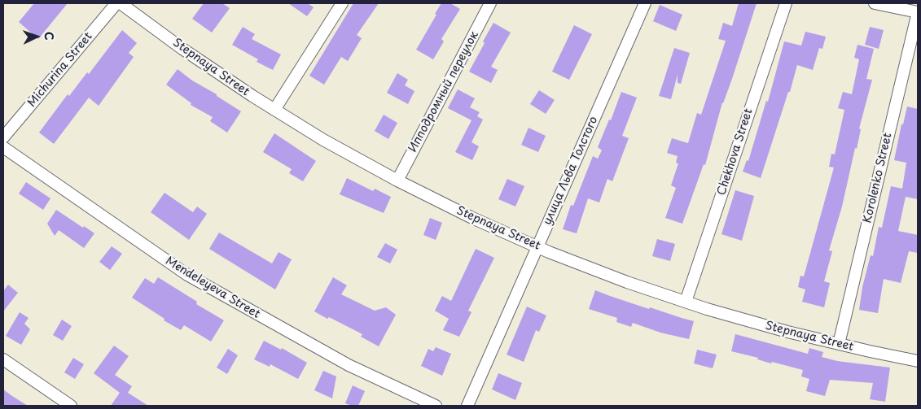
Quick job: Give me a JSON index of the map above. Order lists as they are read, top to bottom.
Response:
{
  "streets": {
    "street": [
      "Stepnaya Street",
      "Michurina Street",
      "Ипподромный переулок",
      "Chekhova Street",
      "улица Льва Толстого",
      "Korolenko Street",
      "Mendeleyeva Street"
    ]
  },
  "crossings": [
    ["Stepnaya Street", "Ипподромный переулок"],
    ["Stepnaya Street", "Chekhova Street"],
    ["Stepnaya Street", "улица Льва Толстого"],
    ["Stepnaya Street", "Korolenko Street"]
  ],
  "north": "right"
}
